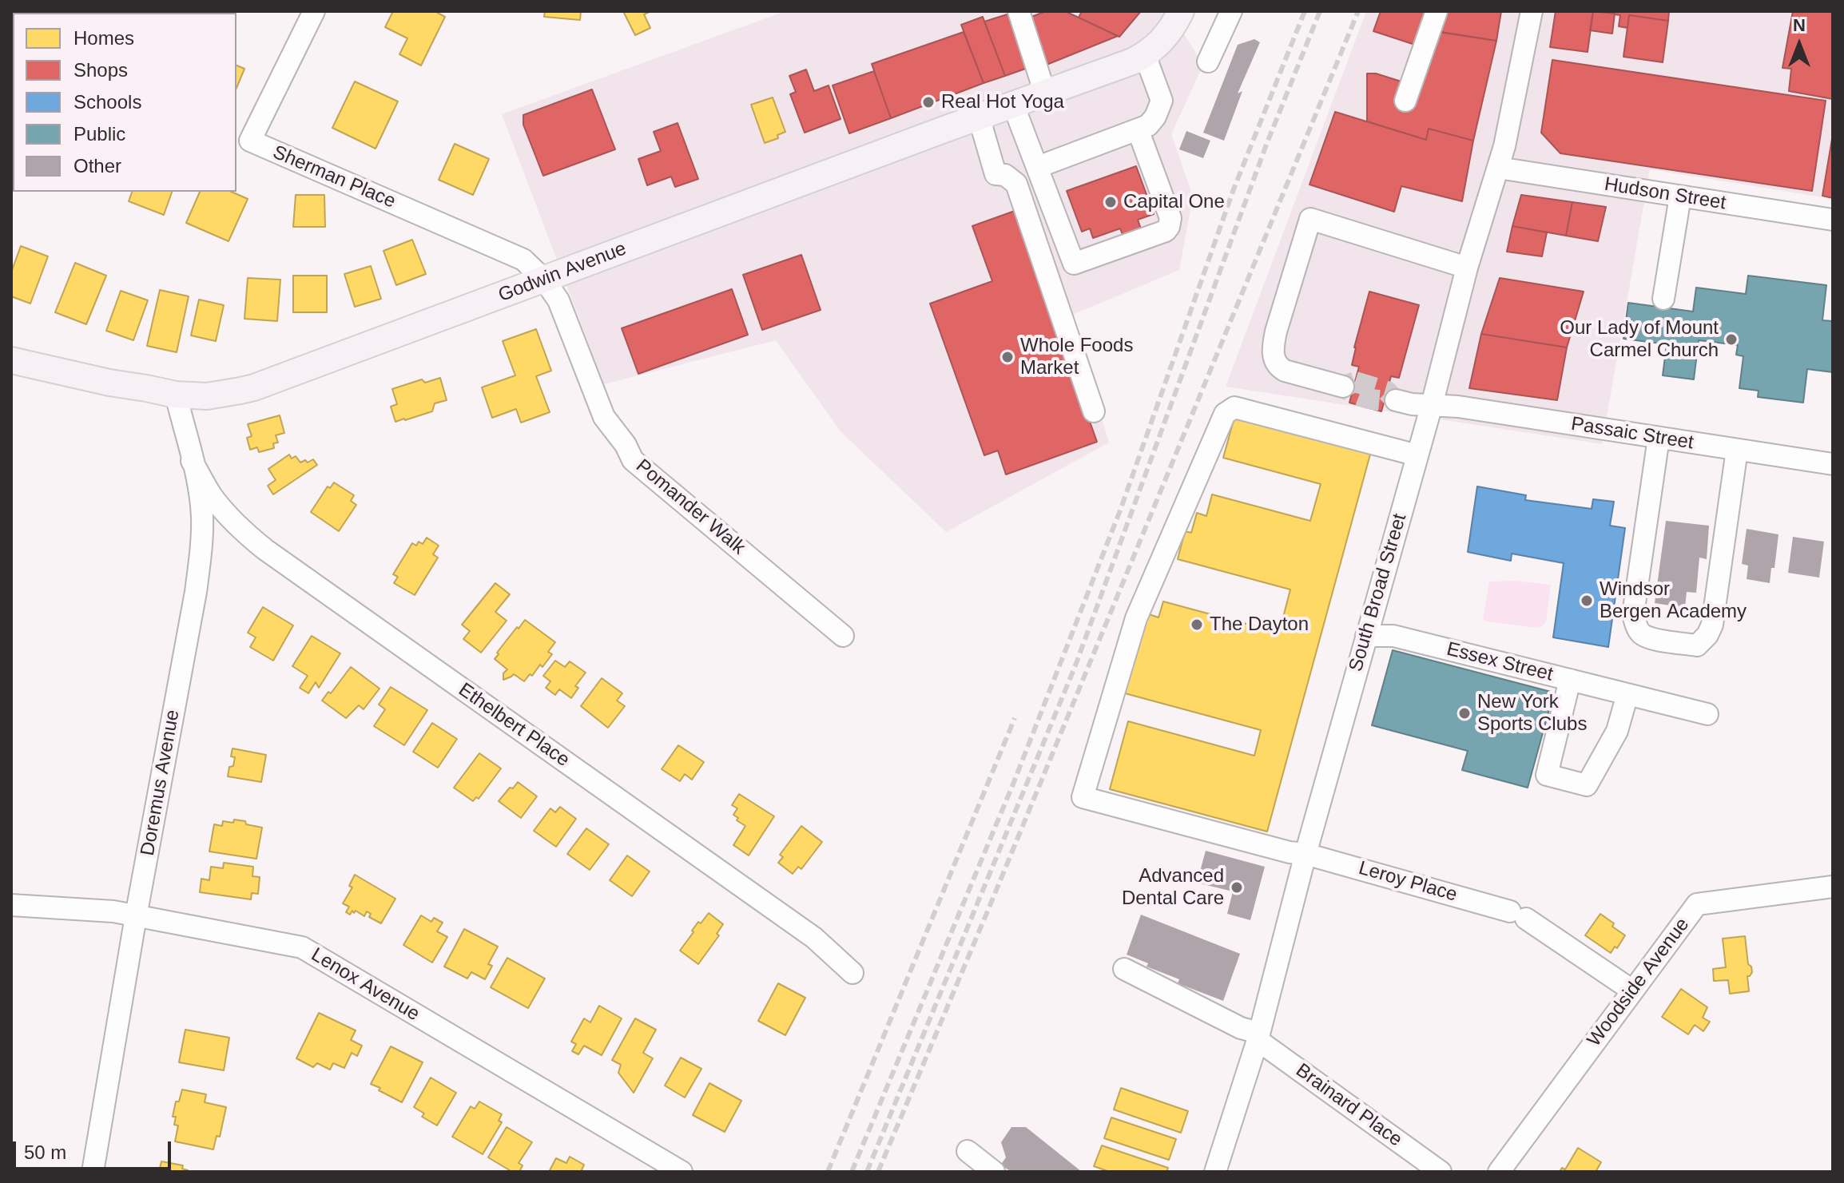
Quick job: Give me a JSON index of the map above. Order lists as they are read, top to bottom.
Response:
{
  "streets": {
    "main road": ["Godwin Avenue"],
    "street": [
      "Sherman Place",
      "Hudson Street",
      "Passaic Street",
      "Pomander Walk",
      "South Broad Street",
      "Essex Street",
      "Ethelbert Place",
      "Doremus Avenue",
      "Leroy Place",
      "Woodside Avenue",
      "Lenox Avenue",
      "Brainard Place"
    ]
  },
  "crossings": [
    ["Sherman Place", "Godwin Avenue"],
    ["Sherman Place", "Pomander Walk"],
    ["Hudson Street", "South Broad Street"],
    ["Godwin Avenue", "Pomander Walk"],
    ["Godwin Avenue", "Doremus Avenue"],
    ["Passaic Street", "South Broad Street"],
    ["South Broad Street", "Essex Street"],
    ["South Broad Street", "Leroy Place"],
    ["South Broad Street", "Brainard Place"],
    ["Ethelbert Place", "Doremus Avenue"],
    ["Doremus Avenue", "Lenox Avenue"],
    ["Leroy Place", "Woodside Avenue"]
  ],
  "places": [
    "Real Hot Yoga",
    "Capital One",
    "Our Lady of Mount Carmel Church",
    "Whole Foods Market",
    "Windsor Bergen Academy",
    "The Dayton",
    "New York Sports Clubs",
    "Advanced Dental Care"
  ],
  "legend": [
    "Homes",
    "Shops",
    "Schools",
    "Public",
    "Other"
  ],
  "scale_bar": "50 m",
  "north": "top"
}
